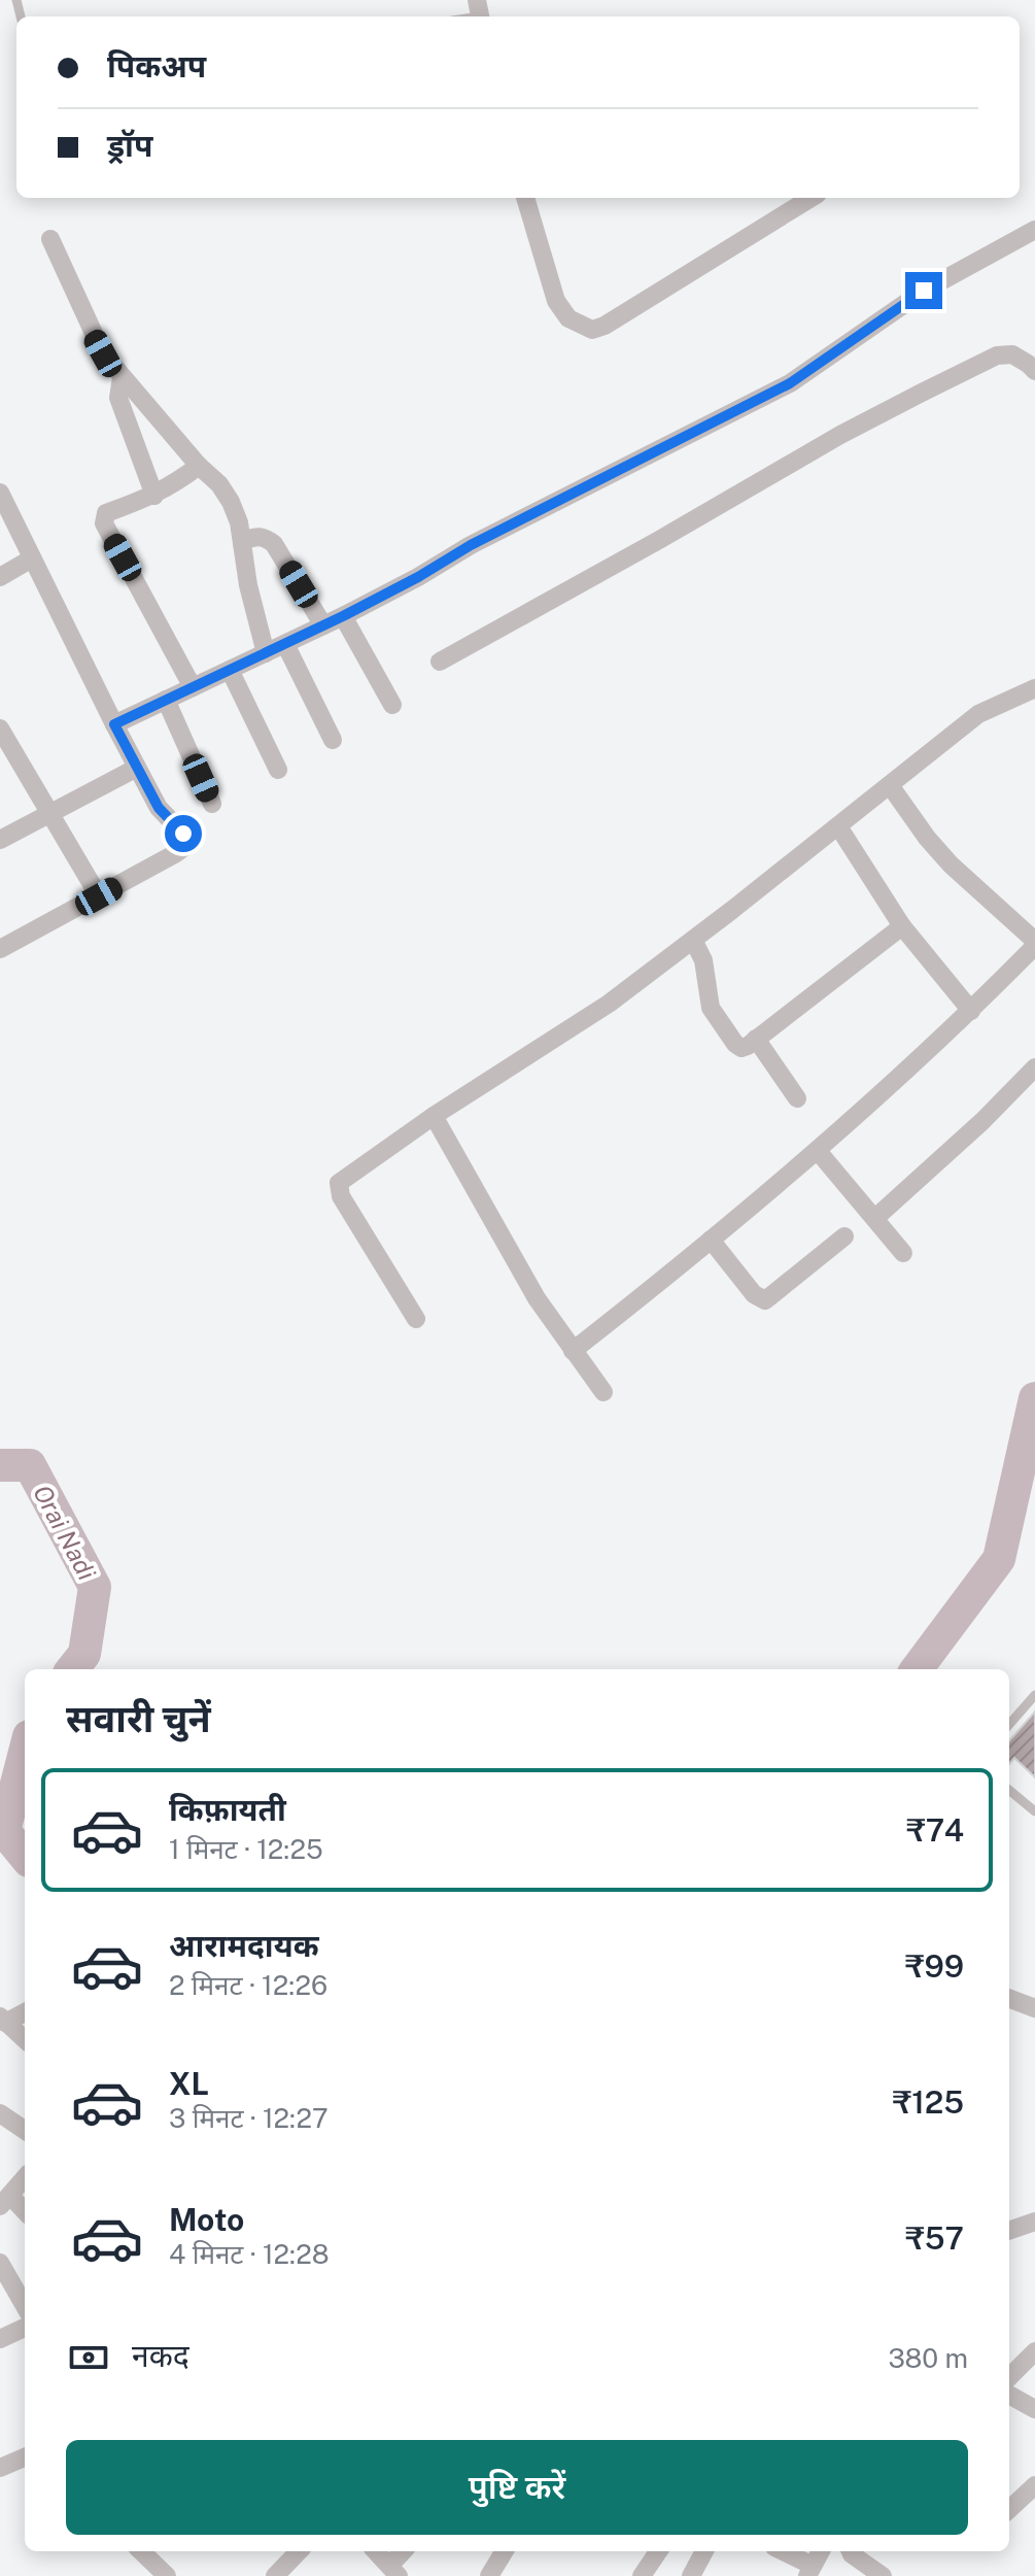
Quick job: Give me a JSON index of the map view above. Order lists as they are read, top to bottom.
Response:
{
  "water": ["Orai Nadi"],
  "page": {
    "banner": ["पिकअप", "ड्रॉप"],
    "heading": "सवारी चुनें",
    "list": [
      {
        "name": "किफ़ायती",
        "note": "1 मिनट · 12:25",
        "value": "₹74"
      },
      {
        "name": "आरामदायक",
        "note": "2 मिनट · 12:26",
        "value": "₹99"
      },
      {
        "name": "XL",
        "note": "3 मिनट · 12:27",
        "value": "₹125"
      },
      {
        "name": "Moto",
        "note": "4 मिनट · 12:28",
        "value": "₹57"
      }
    ],
    "pay": ["नकद", "380 m"],
    "buttons": "पुष्टि करें"
  }
}
